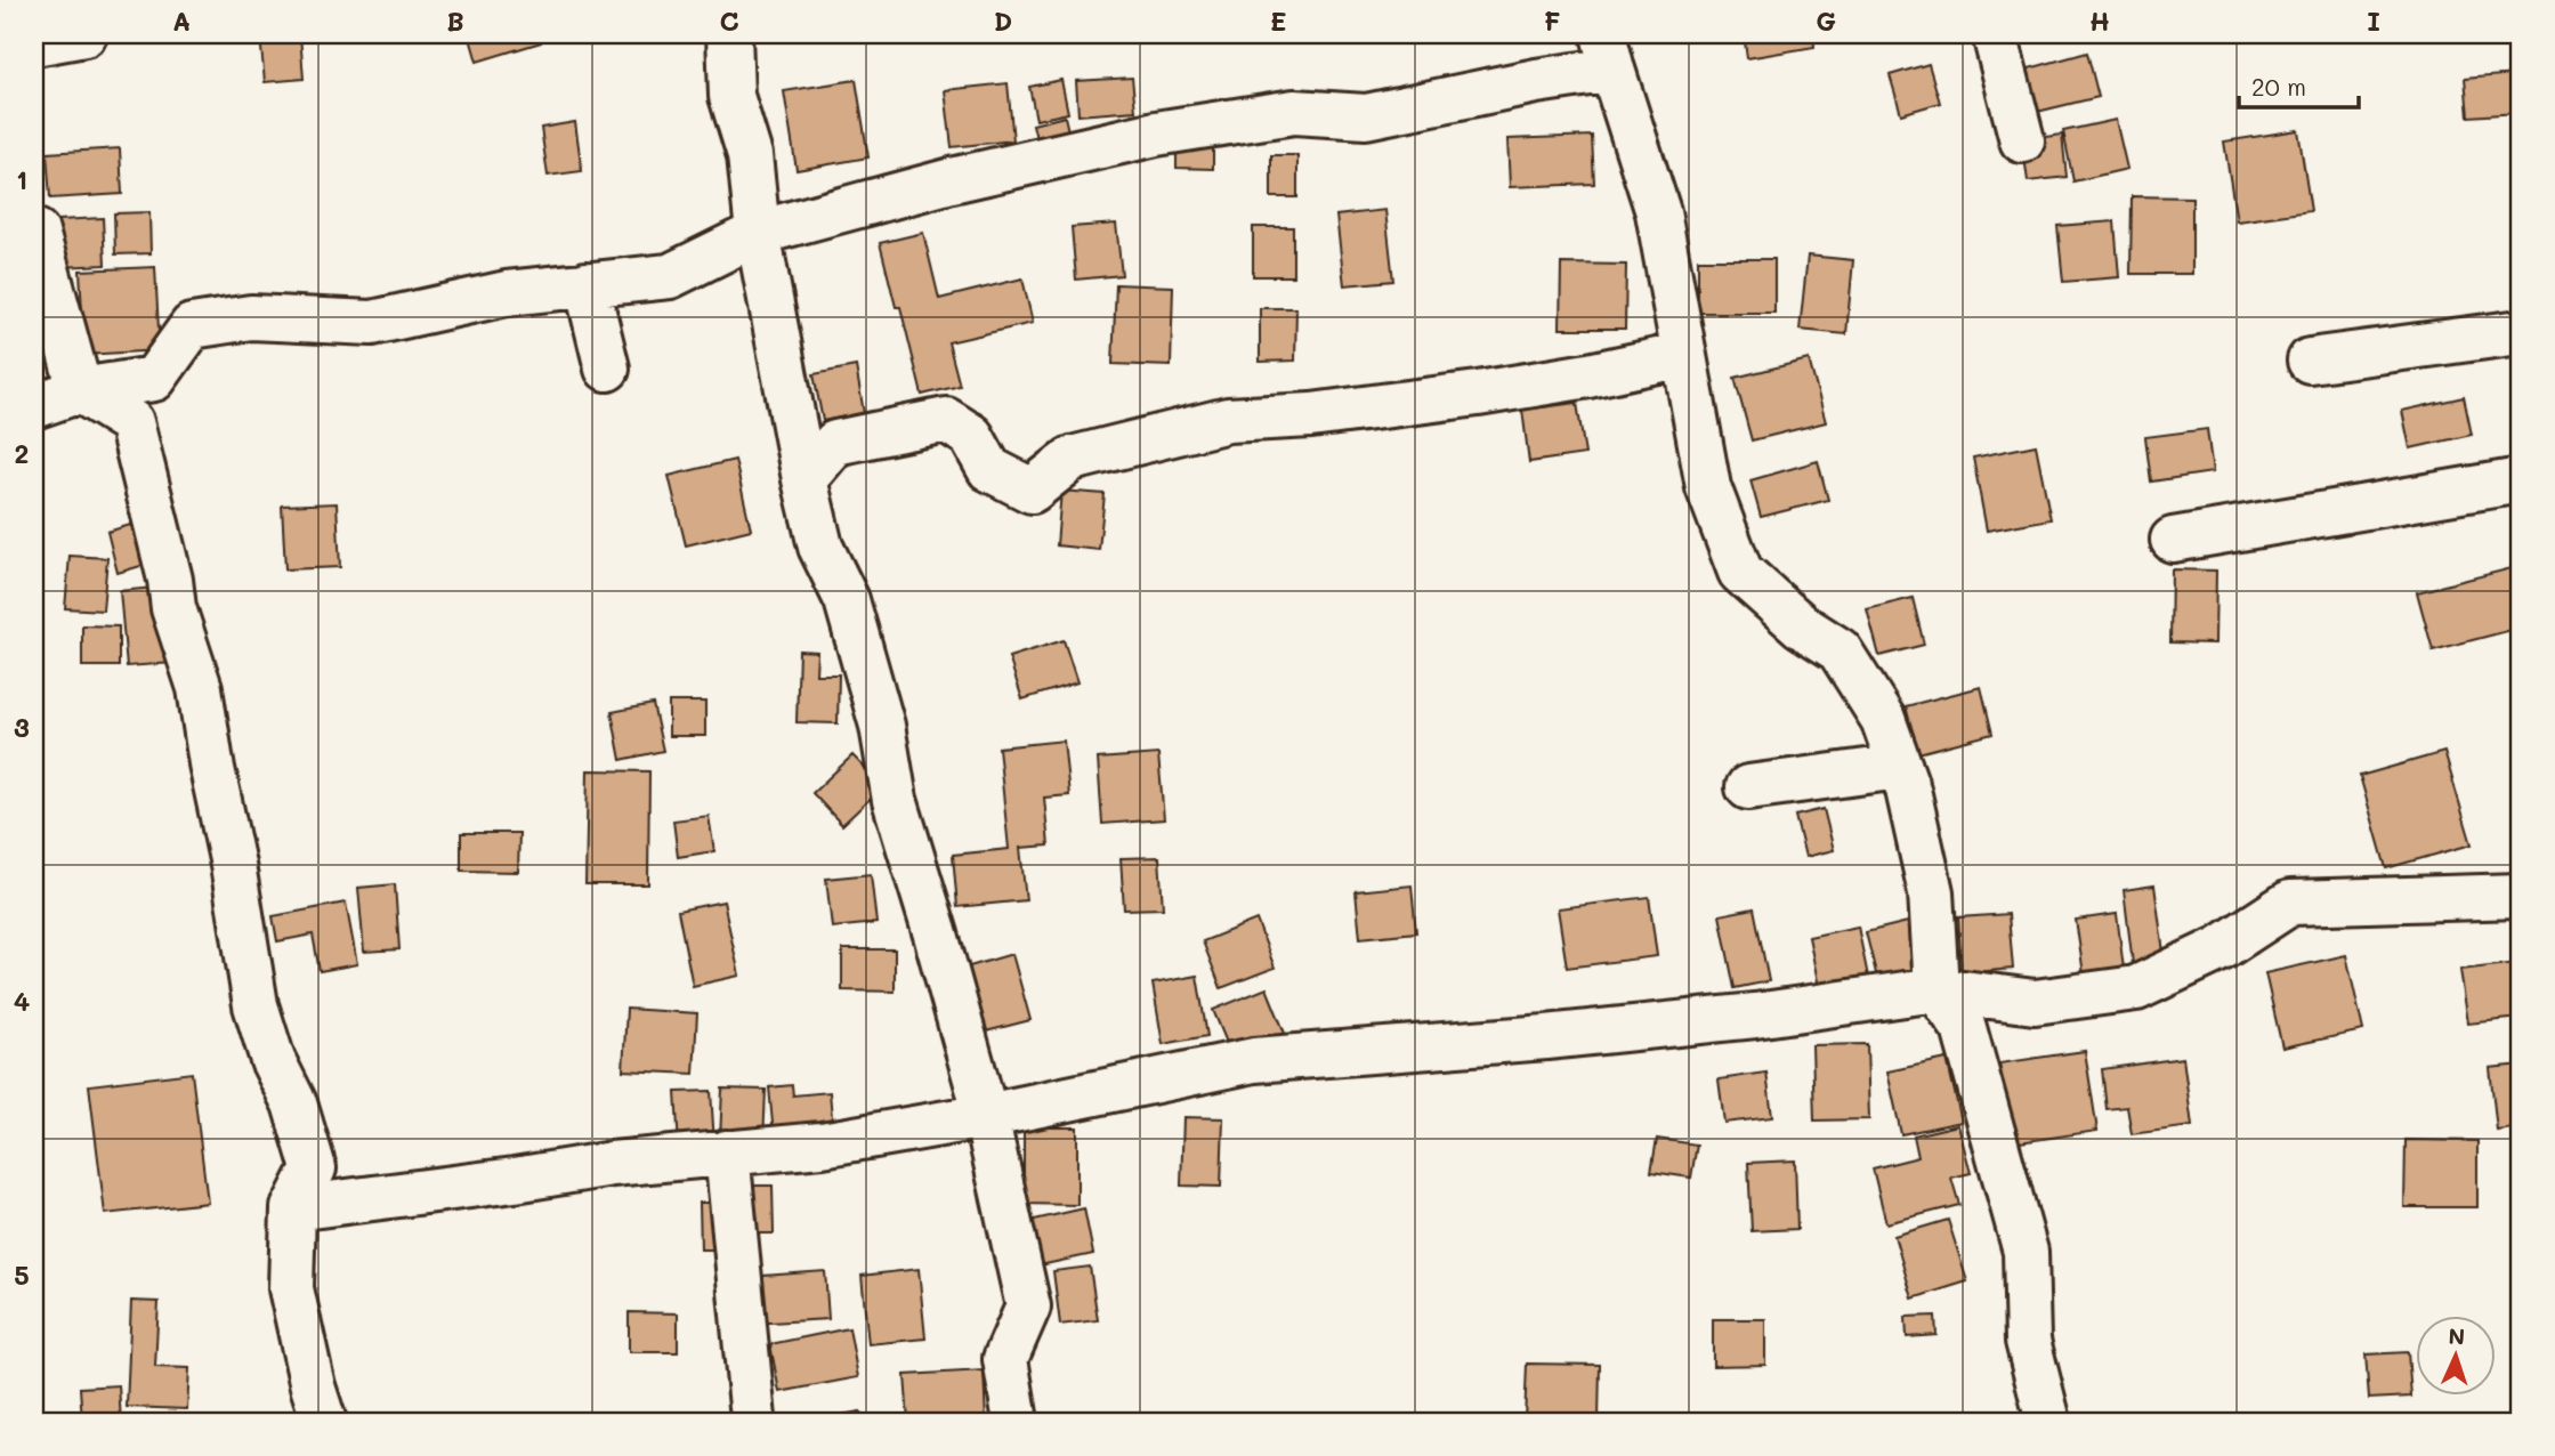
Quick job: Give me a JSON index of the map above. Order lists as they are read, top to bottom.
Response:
{
  "scale_bar": "20 m",
  "north": "top",
  "grid": {
    "columns": [
      "A",
      "B",
      "C",
      "D",
      "E",
      "F",
      "G",
      "H",
      "I"
    ],
    "rows": [
      "1",
      "2",
      "3",
      "4",
      "5"
    ]
  }
}
